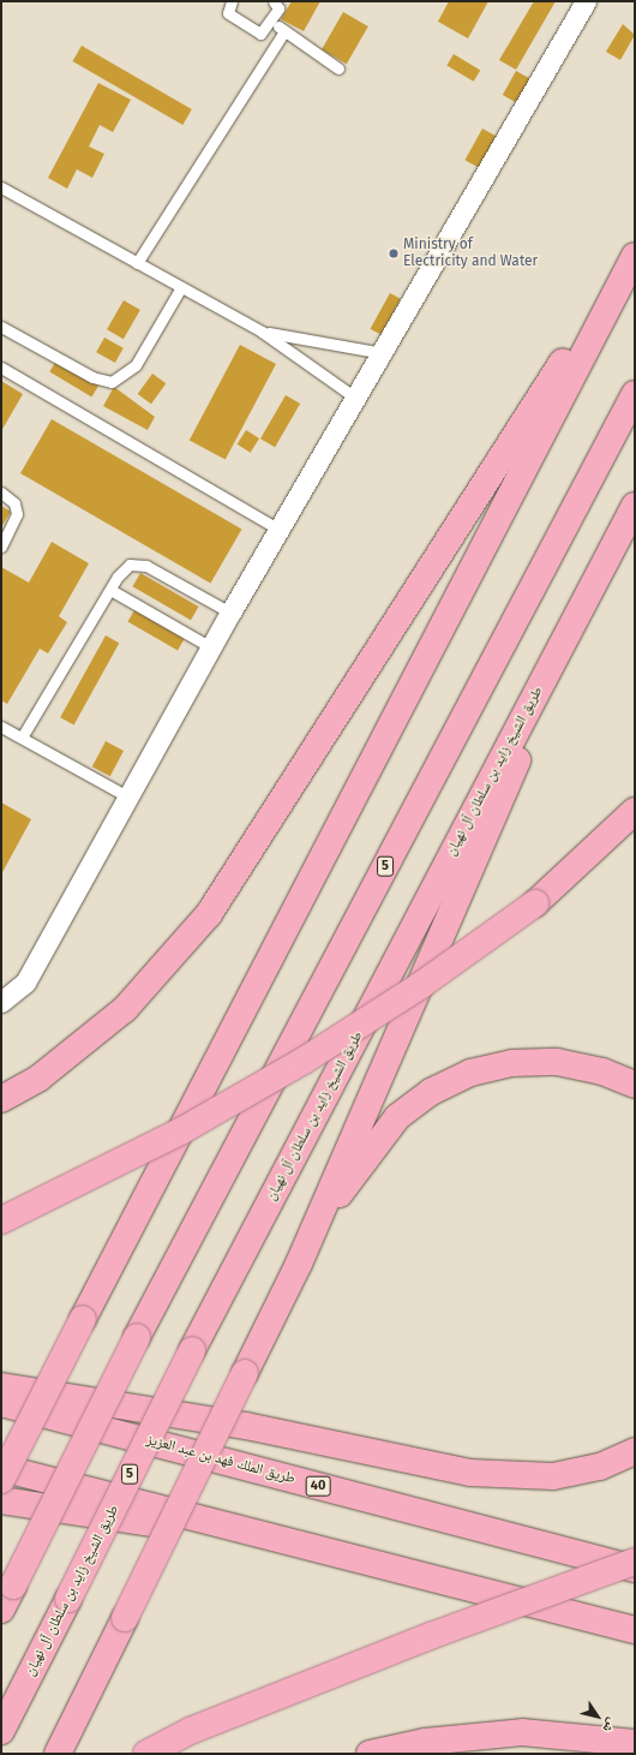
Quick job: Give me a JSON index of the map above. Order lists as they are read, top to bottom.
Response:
{
  "streets": {
    "highway": [
      "طريق الشيخ زايد بن سلطان آل نهيان",
      "5",
      "طريق الملك فهد بن عبد العزيز",
      "40"
    ]
  },
  "places": ["Ministry of Electricity and Water"],
  "north": "bottom right"
}
